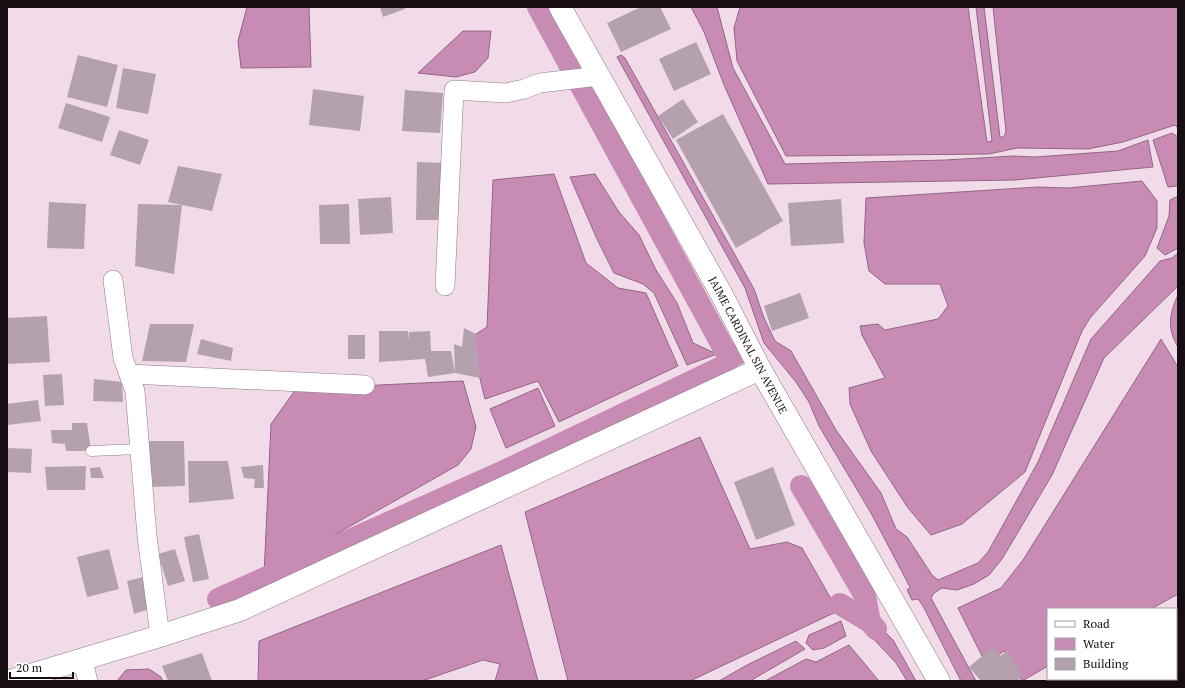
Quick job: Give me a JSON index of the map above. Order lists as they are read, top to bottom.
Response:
{
  "streets": {
    "street": ["JAIME CARDINAL SIN AVENUE"]
  },
  "legend": ["Road", "Water", "Building"],
  "scale_bar": "20 m"
}
